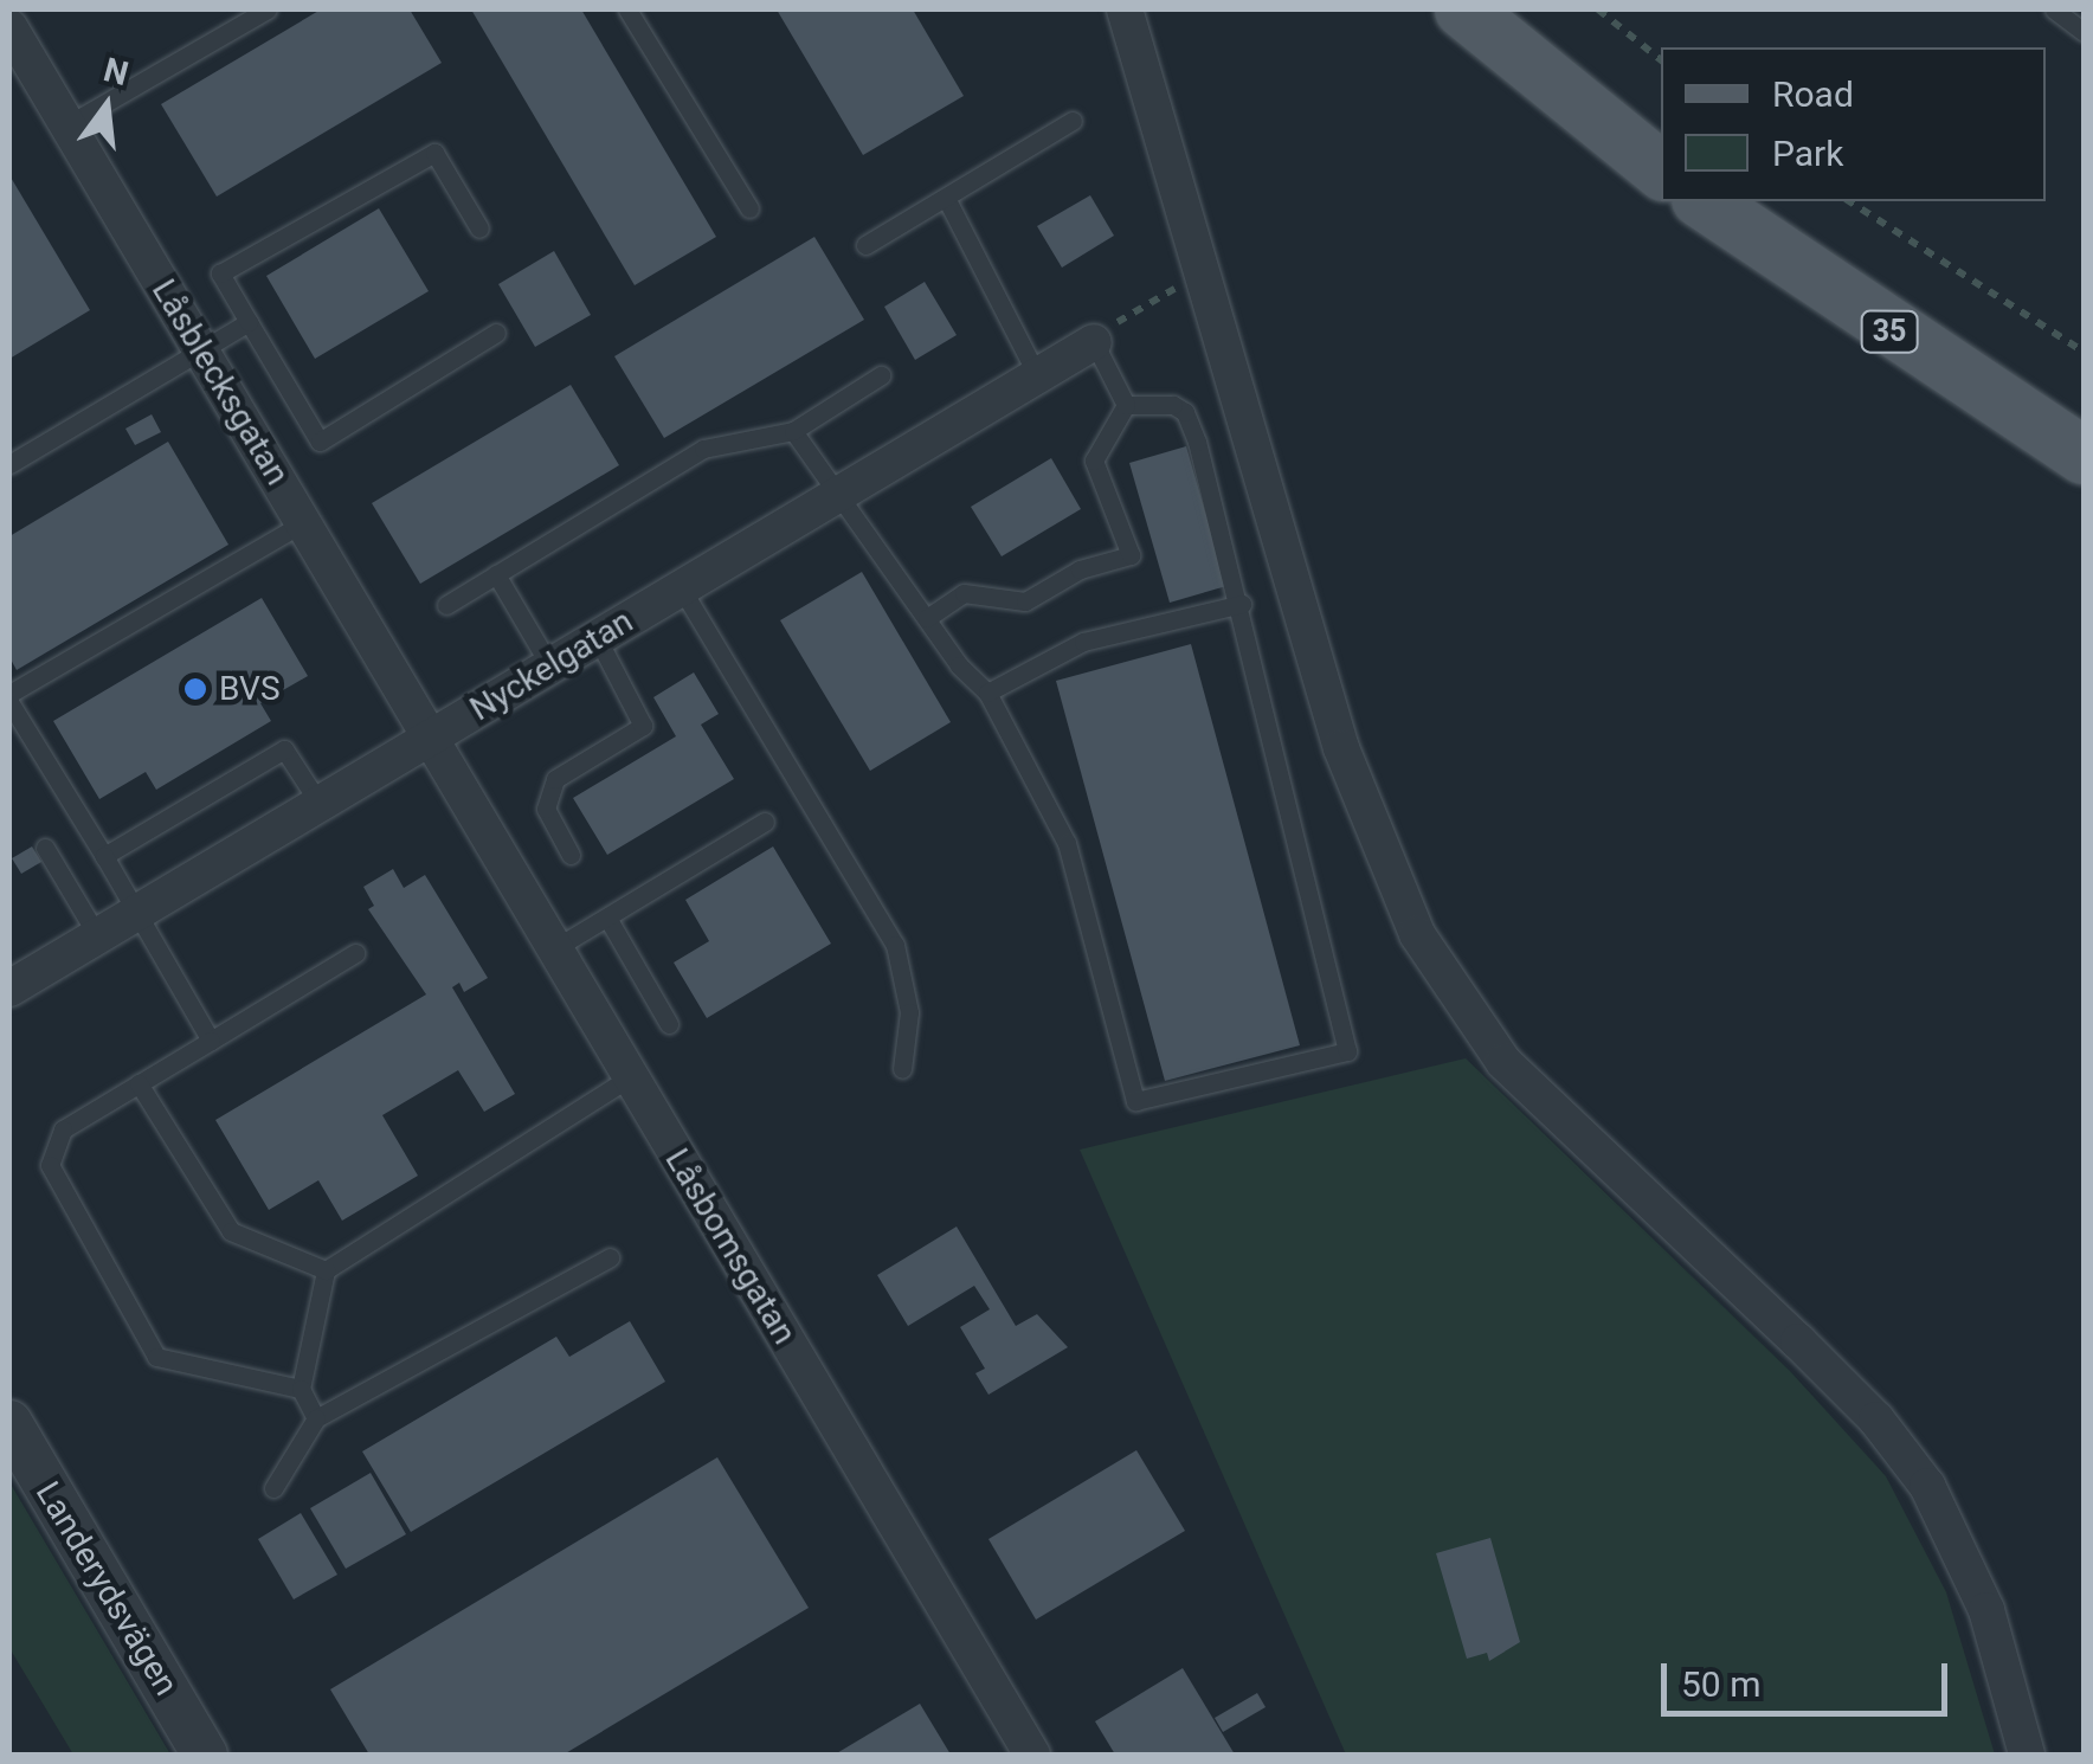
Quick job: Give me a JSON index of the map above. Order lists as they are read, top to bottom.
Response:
{
  "streets": {
    "main road": ["35"],
    "street": [
      "Låsblecksgatan",
      "Nyckelgatan",
      "Låsbomsgatan",
      "Landerydsvägen"
    ]
  },
  "crossings": [
    ["Låsblecksgatan", "Nyckelgatan"],
    ["Låsblecksgatan", "Låsbomsgatan"],
    ["Nyckelgatan", "Låsbomsgatan"]
  ],
  "places": ["BVS"],
  "legend": ["Road", "Park"],
  "scale_bar": "50 m",
  "north": "top"
}
